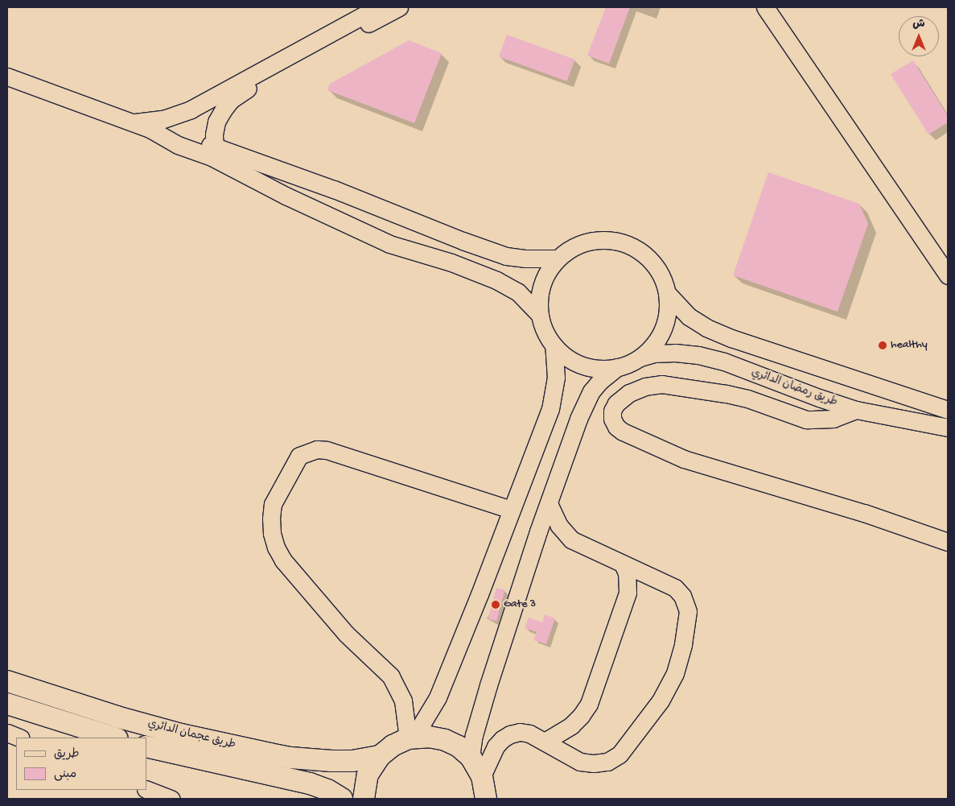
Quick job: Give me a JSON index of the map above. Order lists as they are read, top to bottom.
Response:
{
  "streets": {
    "main road": ["طريق عجمان الدائري"],
    "street": ["طريق رمضان الدائري"]
  },
  "places": ["healthy", "Gate 3"],
  "legend": ["طريق", "مبنى"],
  "north": "top"
}
